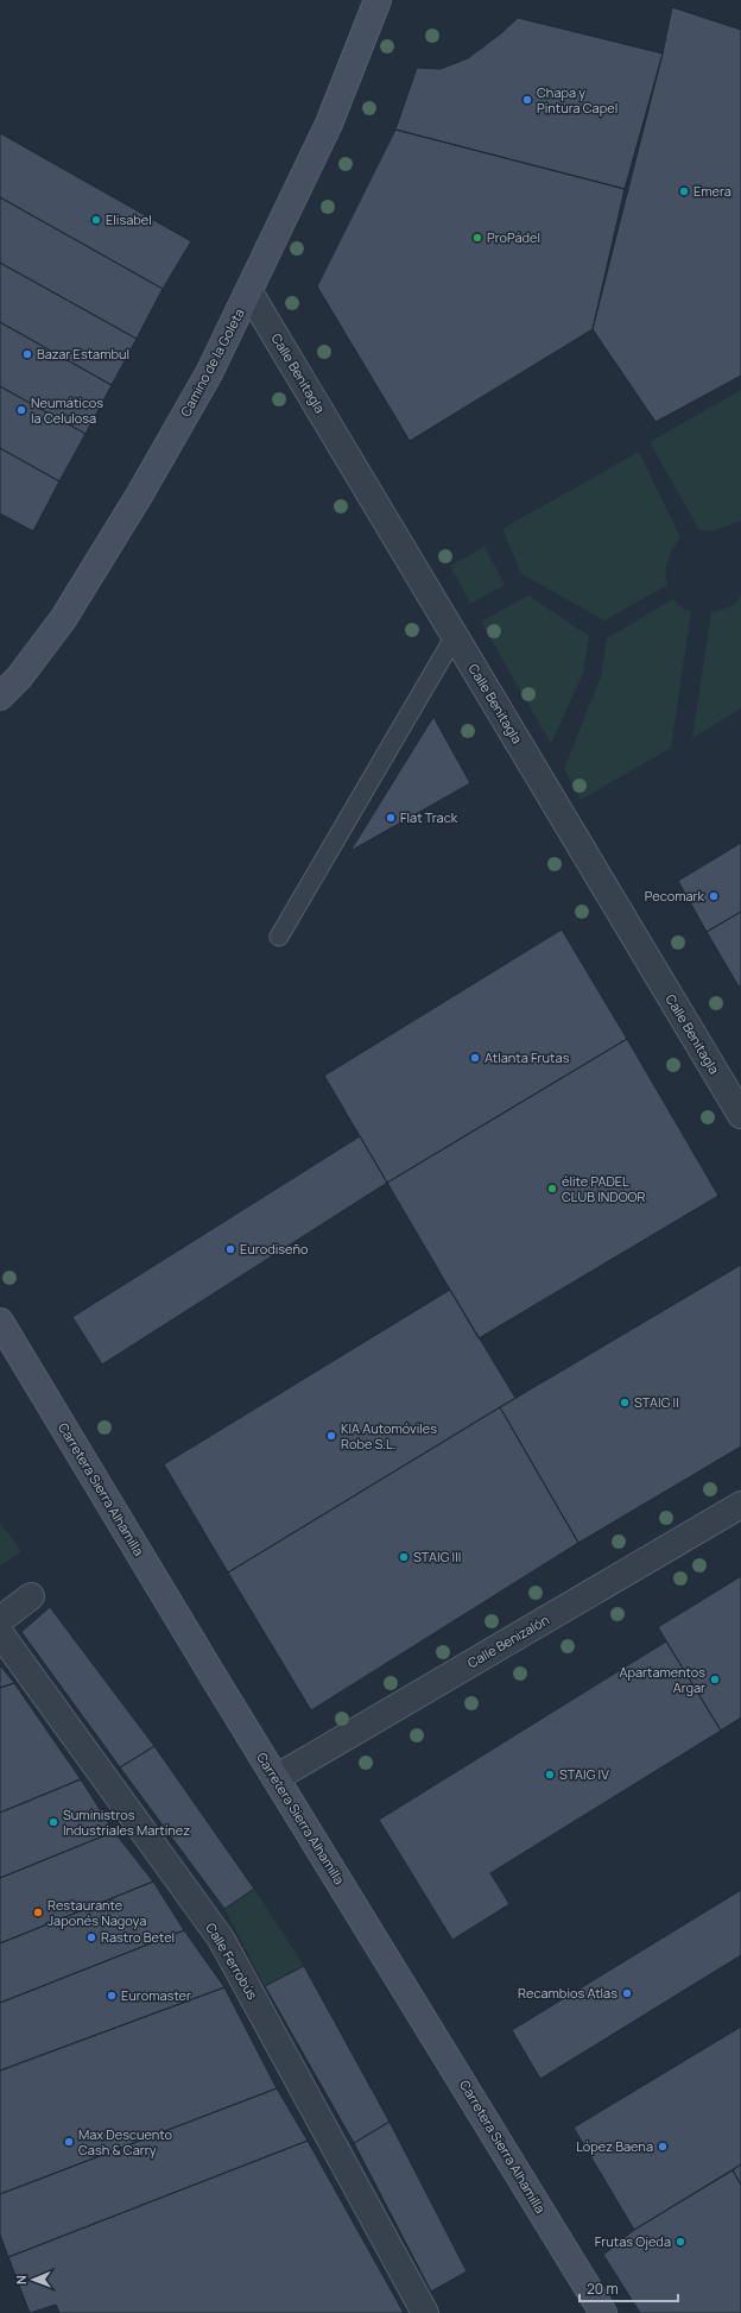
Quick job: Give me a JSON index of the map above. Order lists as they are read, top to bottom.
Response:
{
  "streets": {
    "main road": ["Camino de la Goleta", "Carretera Sierra Alhamilla"],
    "street": ["Calle Benitagla", "Calle Benizalón", "Calle Ferrobús"]
  },
  "crossings": [
    ["Camino de la Goleta", "Calle Benitagla"],
    ["Carretera Sierra Alhamilla", "Calle Benizalón"]
  ],
  "places": [
    "Chapa y Pintura Capel",
    "Emera",
    "Elisabel",
    "ProPádel",
    "Bazar Estambul",
    "Neumáticos la Celulosa",
    "Flat Track",
    "Pecomark",
    "Atlanta Frutas",
    "élite PADEL CLUB INDOOR",
    "Eurodiseño",
    "STAIG II",
    "KIA Automóviles Robe S.L.",
    "STAIG III",
    "Apartamentos Argar",
    "STAIG IV",
    "Suministros Industriales Martínez",
    "Restaurante Japonés Nagoya",
    "Rastro Betel",
    "Recambios Atlas",
    "Euromaster",
    "Max Descuento Cash & Carry",
    "López Baena",
    "Frutas Ojeda"
  ],
  "scale_bar": "20 m",
  "north": "left"
}
